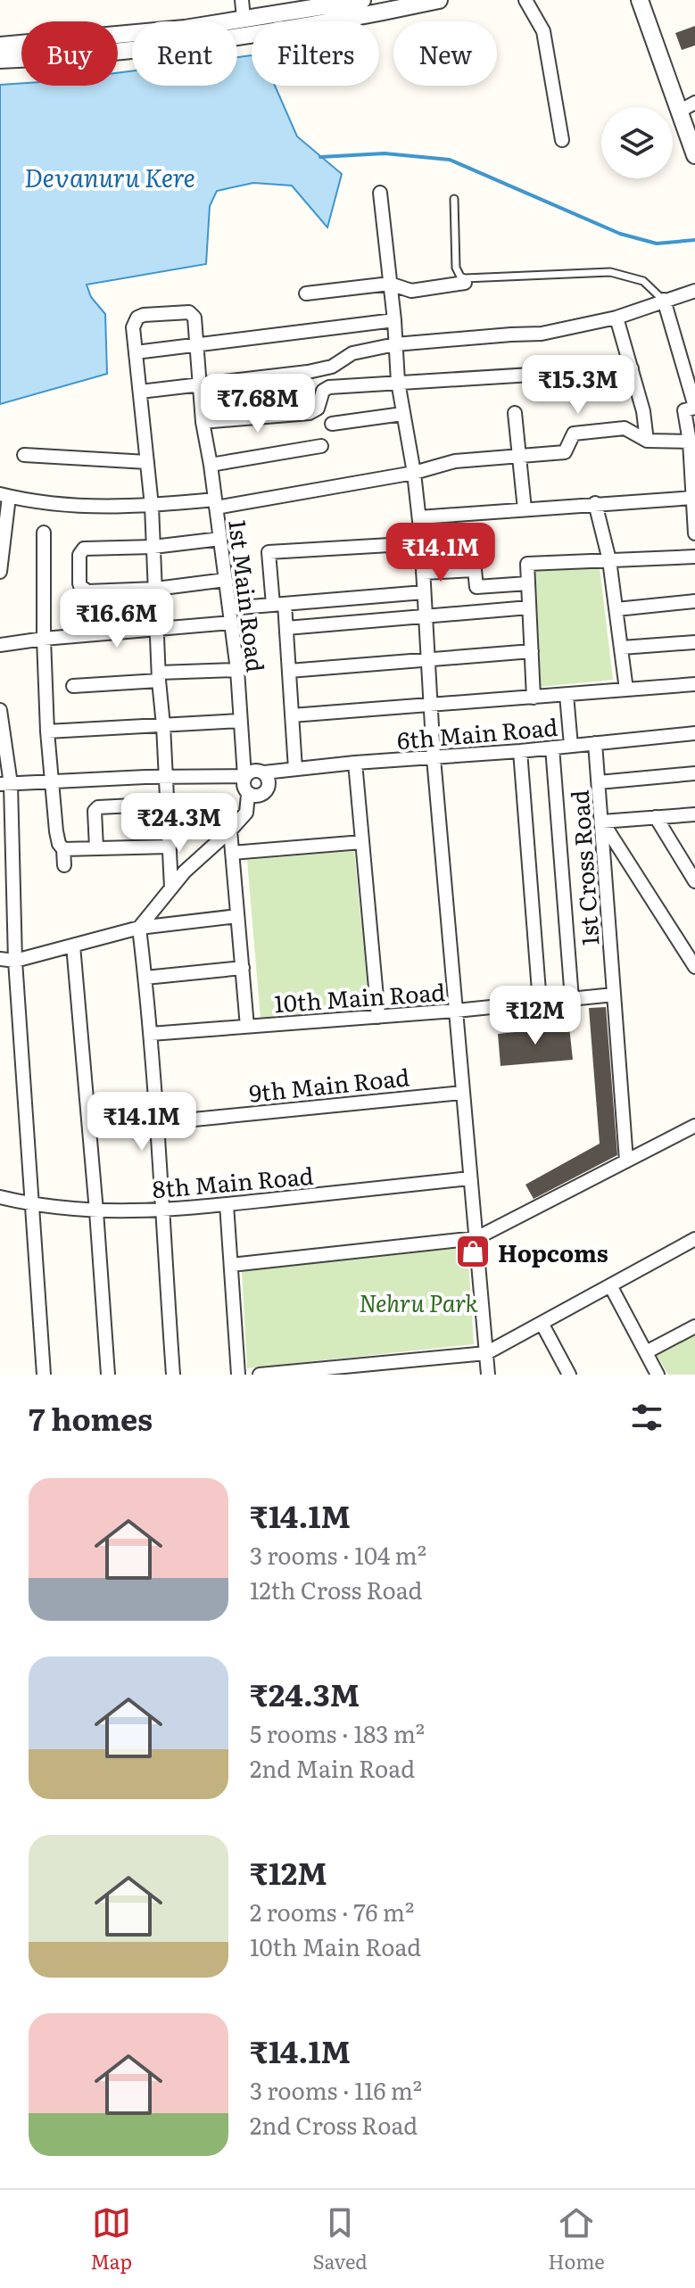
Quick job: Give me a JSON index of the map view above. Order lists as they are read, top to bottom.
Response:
{
  "streets": {
    "street": [
      "1st Main Road",
      "6th Main Road",
      "1st Cross Road",
      "10th Main Road",
      "9th Main Road",
      "8th Main Road"
    ]
  },
  "crossings": [
    ["1st Main Road", "6th Main Road"],
    ["6th Main Road", "1st Cross Road"],
    ["1st Cross Road", "10th Main Road"]
  ],
  "water": ["Devanuru Kere"],
  "parks": ["Nehru Park"],
  "places": {
    "shop": ["Hopcoms"]
  },
  "page": {
    "chip": [
      "Buy",
      "Rent",
      "Filters",
      "New"
    ],
    "price": [
      "₹15.3M",
      "₹7.68M",
      "₹14.1M",
      "₹16.6M",
      "₹24.3M",
      "₹12M",
      "₹14.1M"
    ],
    "heading": "7 homes",
    "list": [
      {
        "name": "₹14.1M",
        "note": "3 rooms · 104 m² · 12th Cross Road"
      },
      {
        "name": "₹24.3M",
        "note": "5 rooms · 183 m² · 2nd Main Road"
      },
      {
        "name": "₹12M",
        "note": "2 rooms · 76 m² · 10th Main Road"
      },
      {
        "name": "₹14.1M",
        "note": "3 rooms · 116 m² · 2nd Cross Road"
      }
    ],
    "tabs": ["Map", "Saved", "Home"]
  }
}
